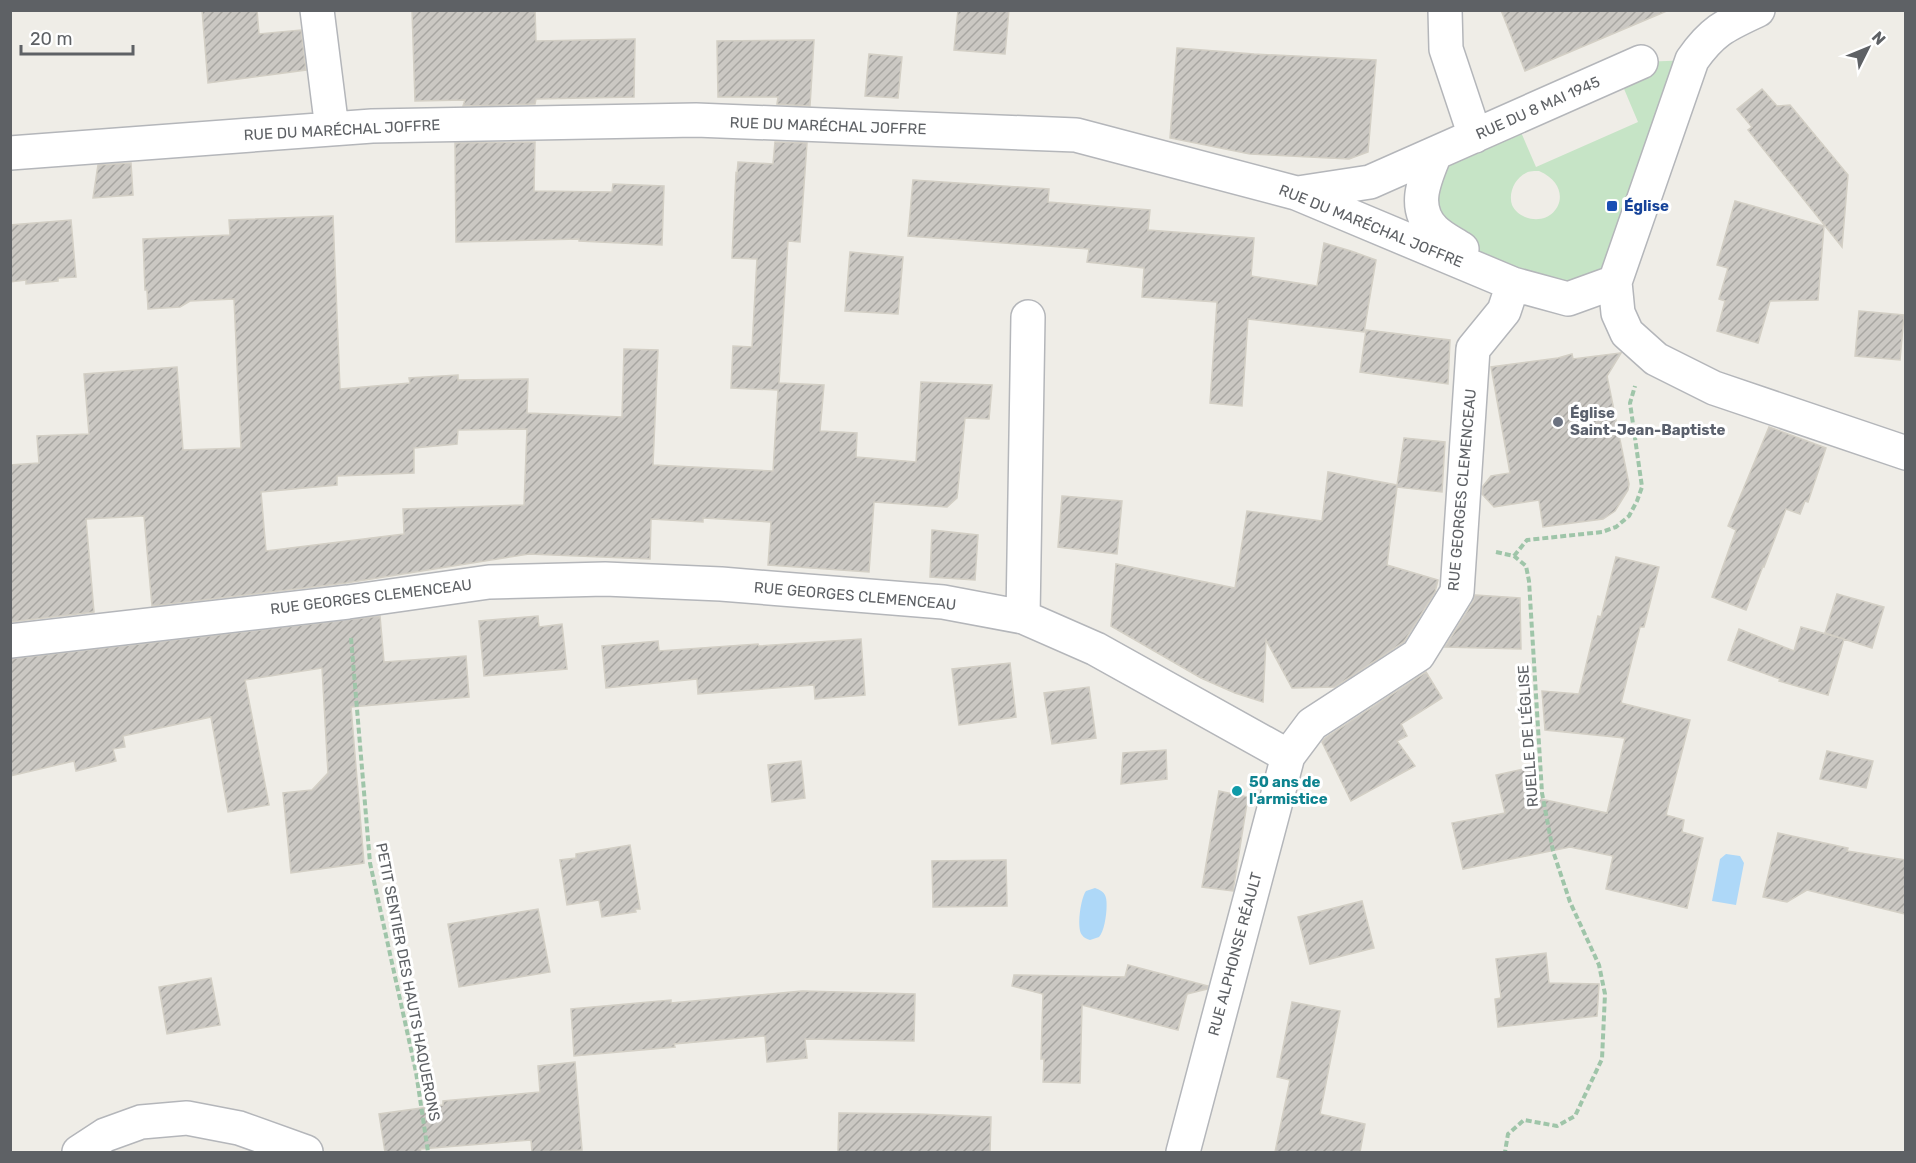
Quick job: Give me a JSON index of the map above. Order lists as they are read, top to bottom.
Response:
{
  "streets": {
    "street": [
      "RUE DU 8 MAI 1945",
      "RUE DU MARÉCHAL JOFFRE",
      "RUE GEORGES CLEMENCEAU",
      "RUE ALPHONSE RÉAULT"
    ],
    "path": ["RUELLE DE L'ÉGLISE", "PETIT SENTIER DES HAUTS HAQUERONS"]
  },
  "crossings": [
    ["RUE DU 8 MAI 1945", "RUE DU MARÉCHAL JOFFRE"],
    ["RUE DU MARÉCHAL JOFFRE", "RUE GEORGES CLEMENCEAU"],
    ["RUE GEORGES CLEMENCEAU", "RUE ALPHONSE RÉAULT"],
    ["RUE GEORGES CLEMENCEAU", "PETIT SENTIER DES HAUTS HAQUERONS"]
  ],
  "places": {
    "transit": ["Église"],
    "other": ["Église Saint-Jean-Baptiste", "50 ans de l'armistice"]
  },
  "scale_bar": "20 m",
  "north": "top right"
}
